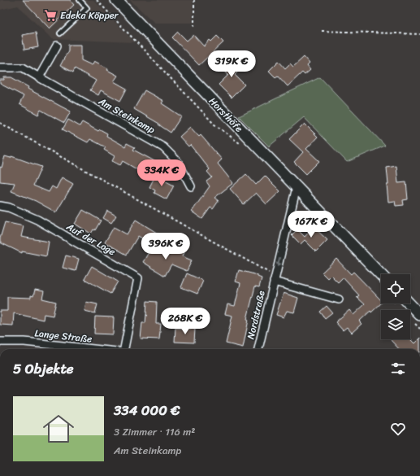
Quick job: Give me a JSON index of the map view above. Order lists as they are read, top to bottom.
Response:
{
  "streets": {
    "main road": ["Horsthöfe"],
    "street": [
      "Am Steinkamp",
      "Auf der Loge",
      "Nordstraße",
      "Lange Straße"
    ]
  },
  "crossings": [
    ["Horsthöfe", "Nordstraße"]
  ],
  "one_way": ["Nordstraße"],
  "places": {
    "supermarket": ["Edeka Köpper"]
  },
  "page": {
    "price": [
      "319K €",
      "334K €",
      "167K €",
      "396K €",
      "268K €"
    ],
    "heading": "5 Objekte",
    "list": [
      {
        "name": "334 000 €",
        "note": "3 Zimmer · 116 m² · Am Steinkamp"
      }
    ]
  }
}
